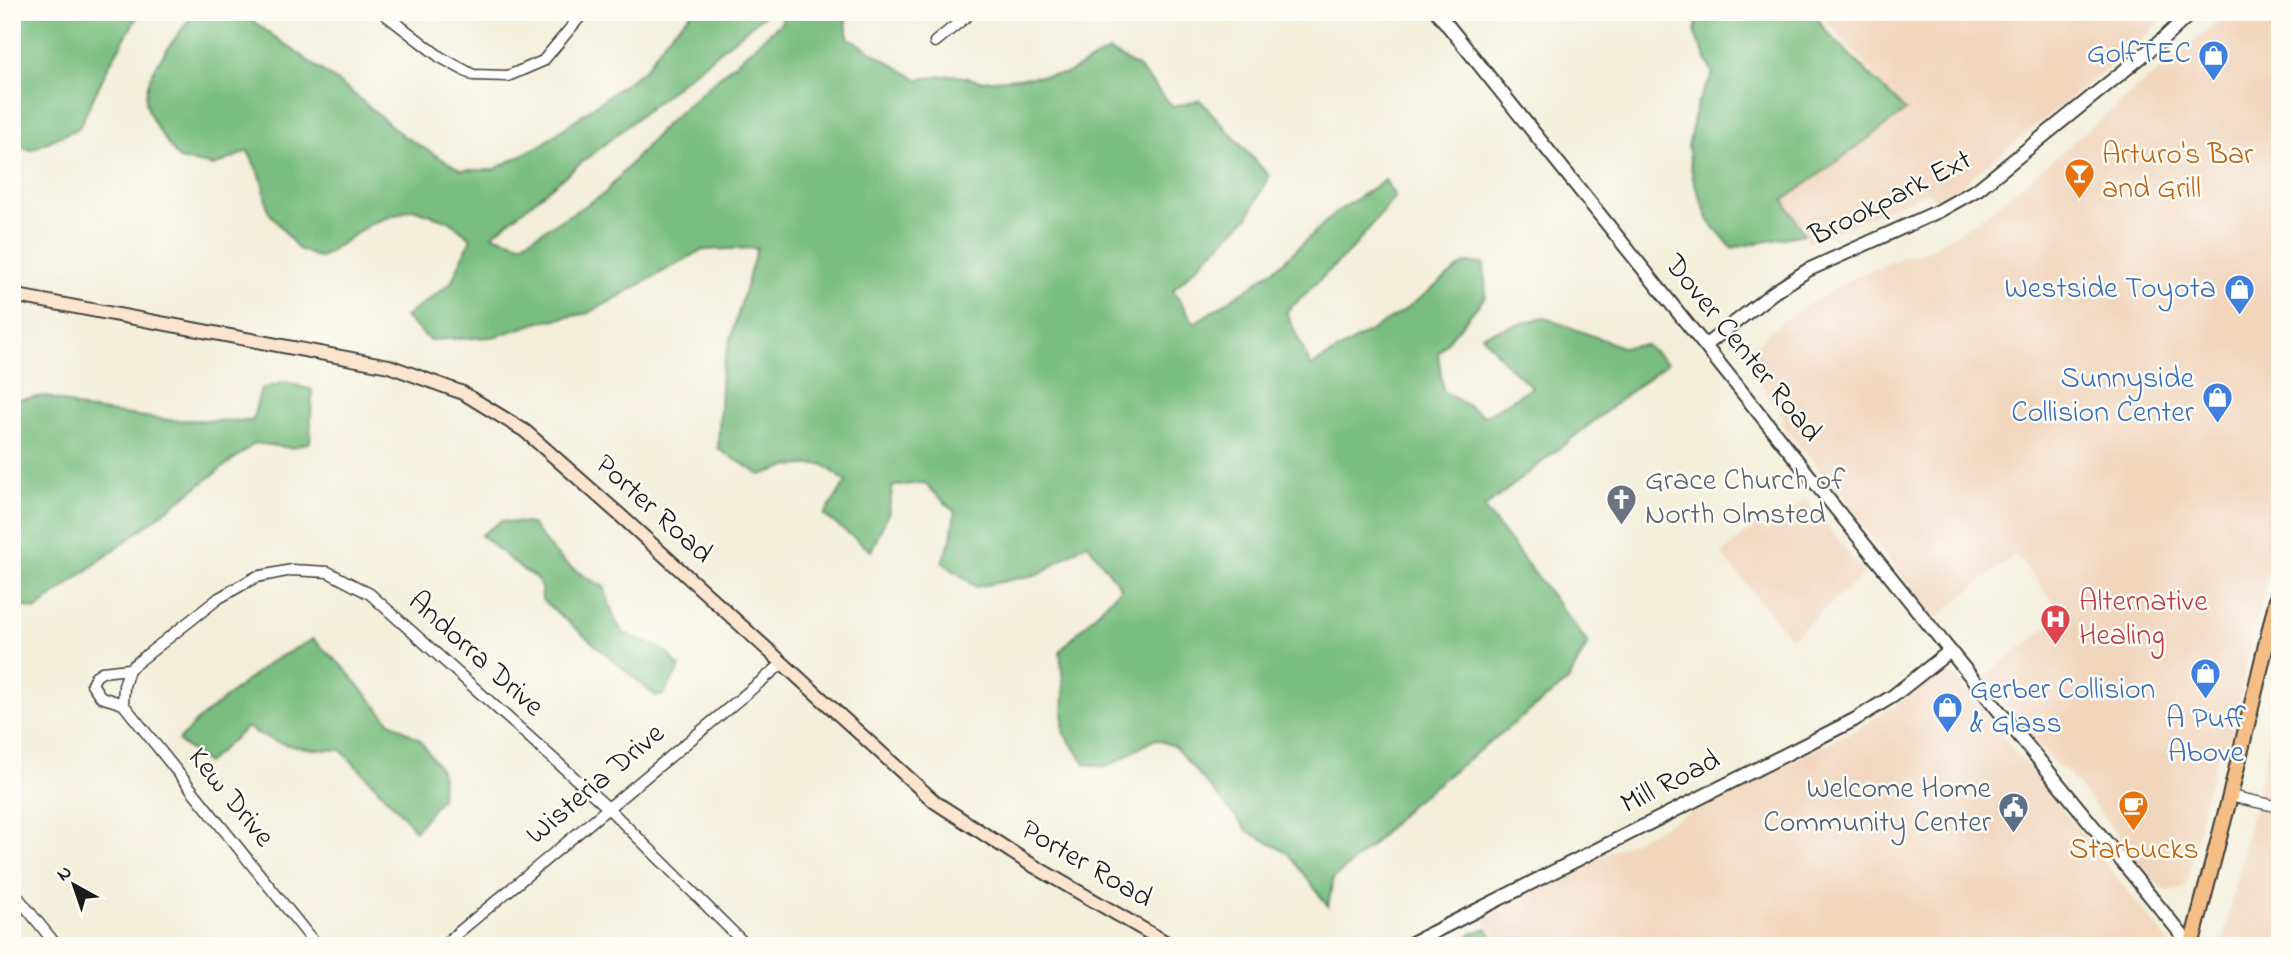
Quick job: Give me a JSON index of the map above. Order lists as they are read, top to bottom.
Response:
{
  "streets": {
    "main road": ["Porter Road"],
    "street": [
      "Brookpark Ext",
      "Dover Center Road",
      "Andorra Drive",
      "Mill Road",
      "Wisteria Drive",
      "Kew Drive"
    ]
  },
  "crossings": [
    ["Brookpark Ext", "Dover Center Road"],
    ["Dover Center Road", "Mill Road"],
    ["Porter Road", "Wisteria Drive"],
    ["Andorra Drive", "Wisteria Drive"],
    ["Andorra Drive", "Kew Drive"]
  ],
  "places": {
    "shop": [
      "GolfTEC",
      "Westside Toyota",
      "Sunnyside Collision Center",
      "A Puff Above",
      "Gerber Collision & Glass"
    ],
    "bar": ["Arturo's Bar and Grill"],
    "church": ["Grace Church of North Olmsted"],
    "hospital": ["Alternative Healing"],
    "cafe": ["Starbucks"],
    "public building": ["Welcome Home Community Center"]
  },
  "north": "top left"
}
